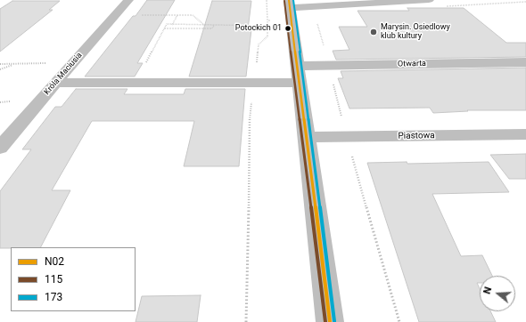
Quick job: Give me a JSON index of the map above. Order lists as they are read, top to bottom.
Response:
{
  "streets": {
    "street": ["Otwarta", "Króla Maciusia", "Piastowa"]
  },
  "crossings": [
    ["Otwarta", "Króla Maciusia"]
  ],
  "places": ["Potockich 01", "Marysin. Osiedlowy klub kultury"],
  "lines": ["transit line N02", "transit line 173", "transit line 115"],
  "legend": ["N02", "115", "173"],
  "north": "left"
}
